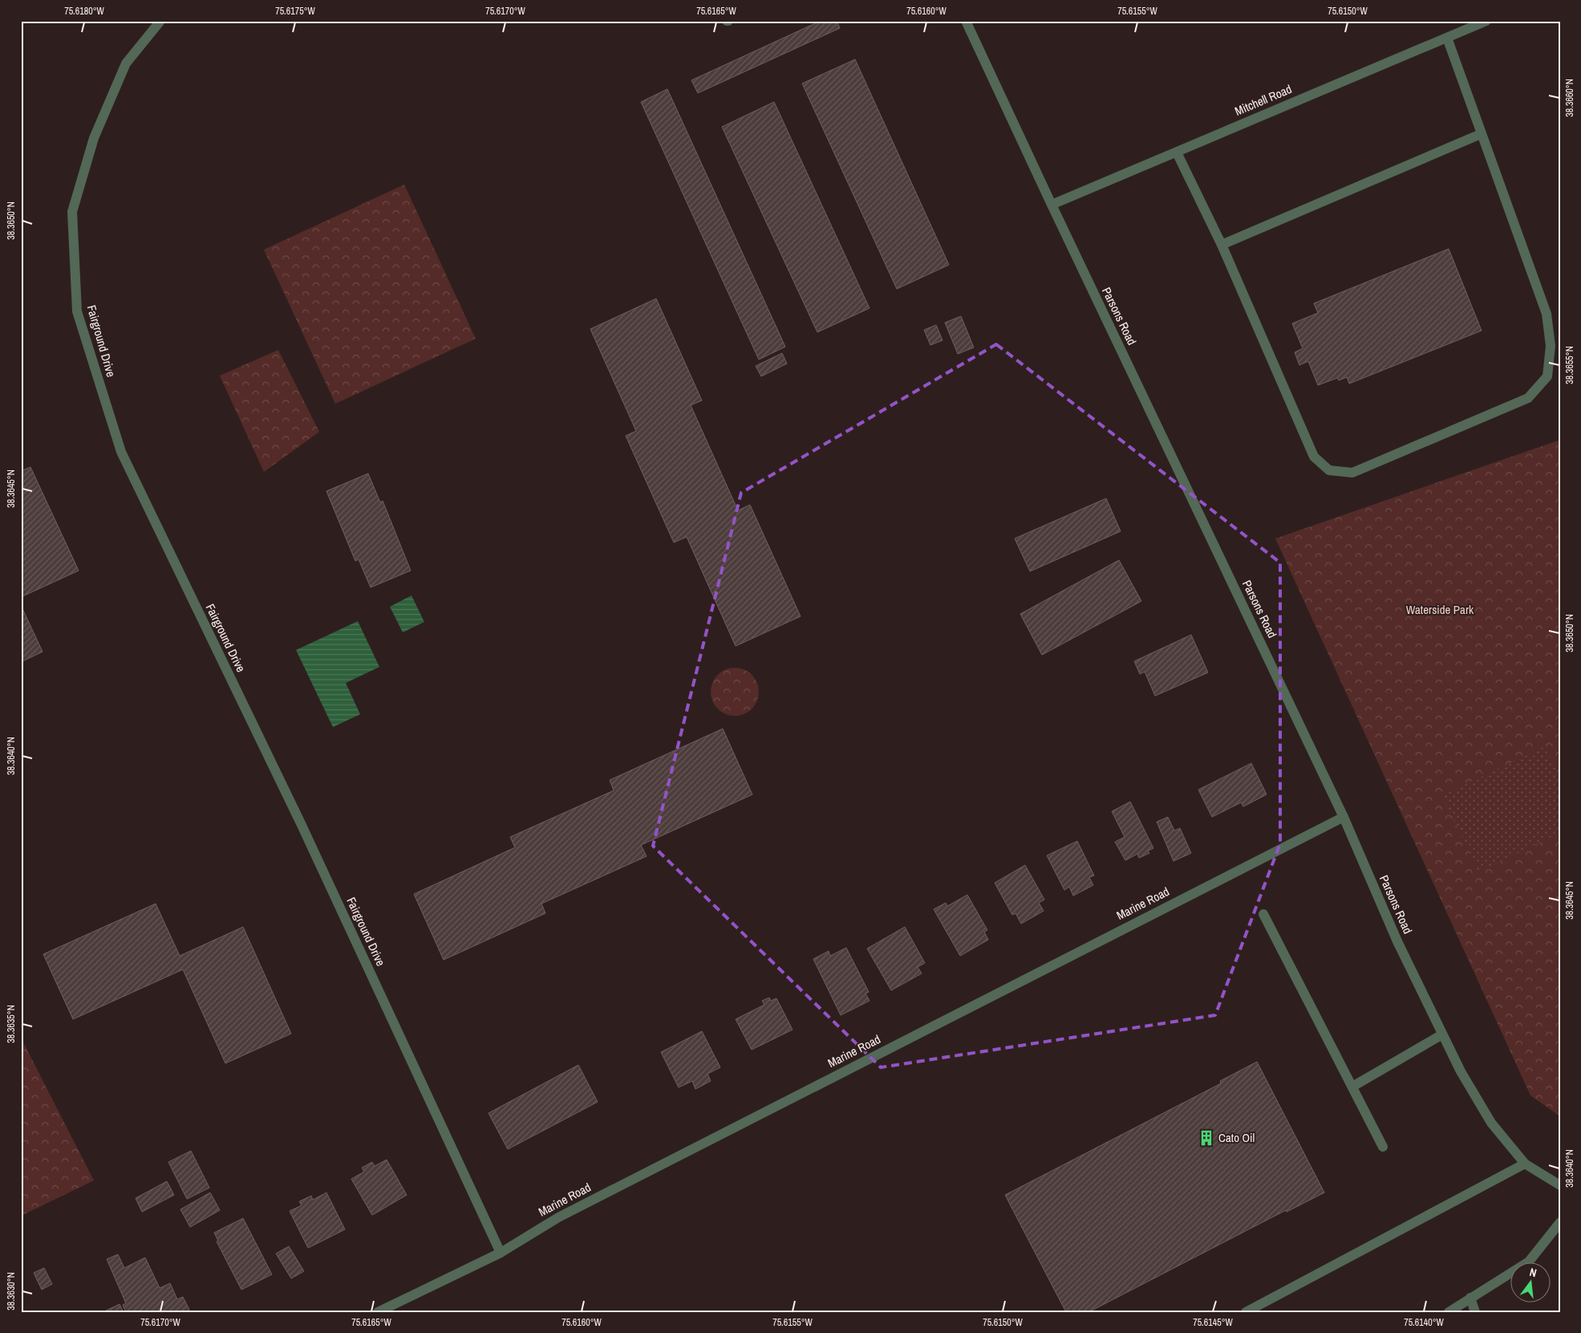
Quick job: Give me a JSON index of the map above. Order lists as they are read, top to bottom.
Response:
{
  "streets": {
    "street": [
      "Mitchell Road",
      "Parsons Road",
      "Fairground Drive",
      "Marine Road"
    ]
  },
  "crossings": [
    ["Mitchell Road", "Parsons Road"],
    ["Parsons Road", "Marine Road"],
    ["Fairground Drive", "Marine Road"]
  ],
  "parks": ["Waterside Park"],
  "places": {
    "building": ["Cato Oil"]
  },
  "north": "top",
  "coordinates": [
    "75.6180°W",
    "75.6175°W",
    "75.6170°W",
    "75.6165°W",
    "75.6160°W",
    "75.6155°W",
    "75.6150°W",
    "38.3660°N",
    "38.3650°N",
    "38.3655°N",
    "38.3645°N",
    "38.3640°N",
    "38.3635°N",
    "38.3630°N",
    "75.6145°W",
    "75.6140°W"
  ]
}
